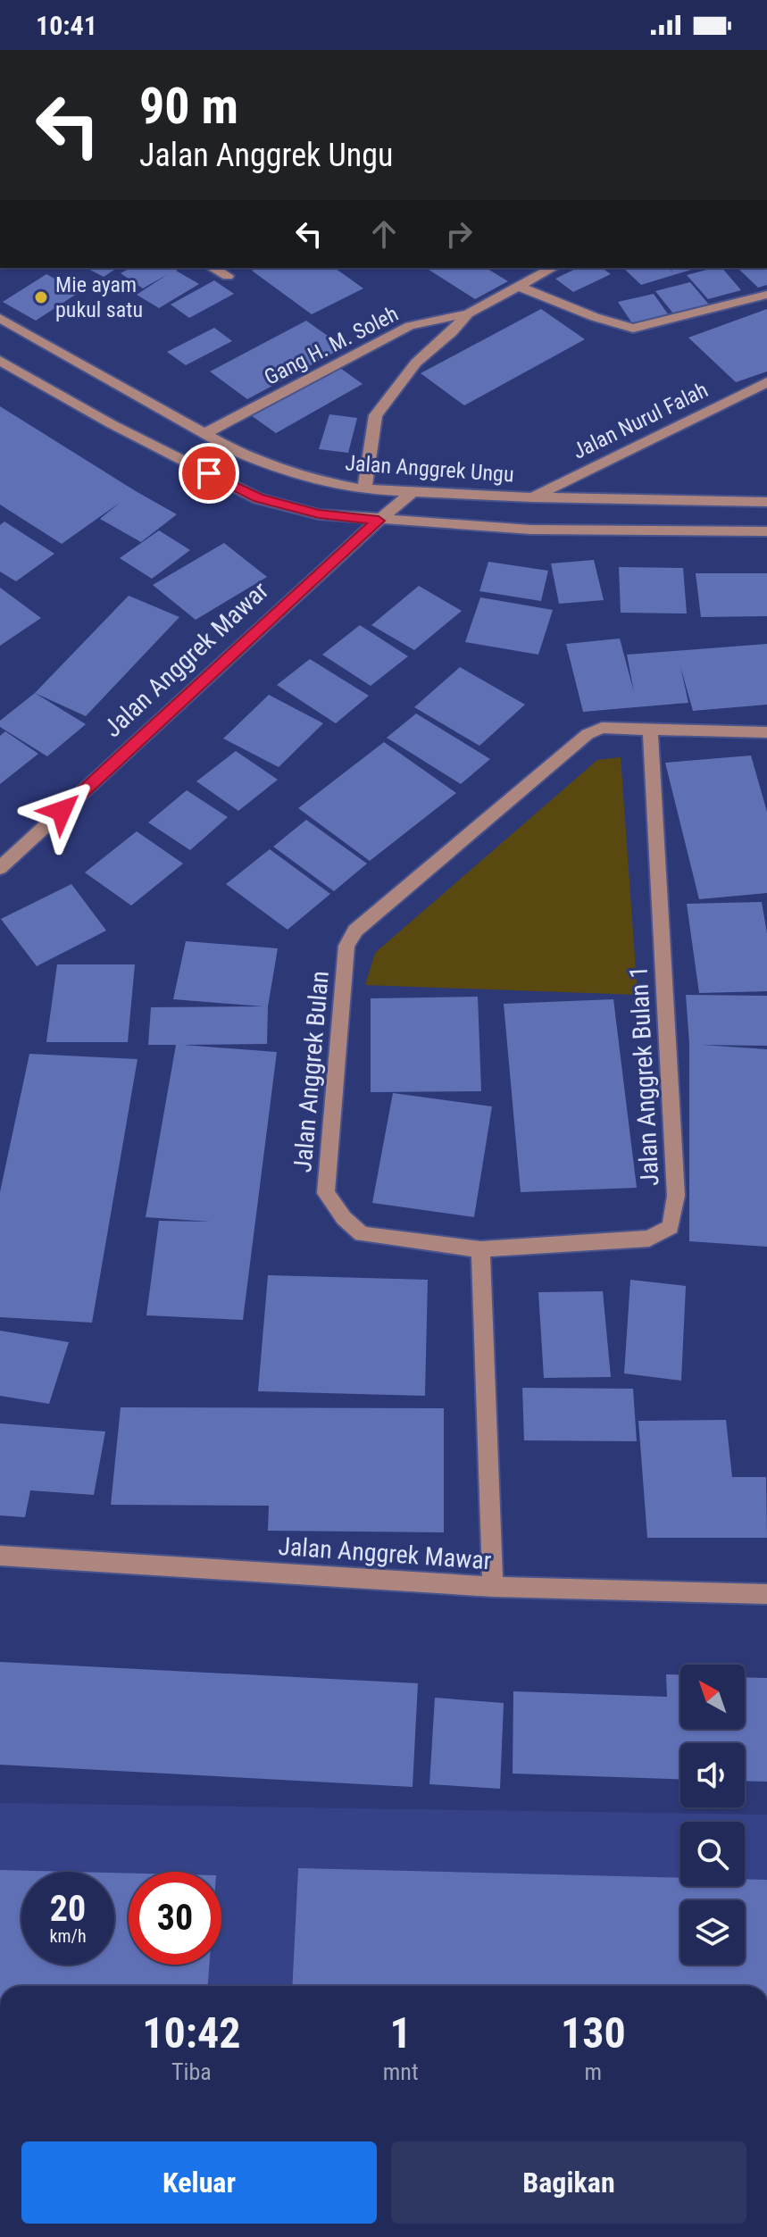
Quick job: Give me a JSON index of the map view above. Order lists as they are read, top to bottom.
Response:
{
  "streets": {
    "street": [
      "Gang H. M. Soleh",
      "Jalan Nurul Falah",
      "Jalan Anggrek Ungu",
      "Jalan Anggrek Mawar",
      "Jalan Anggrek Bulan",
      "Jalan Anggrek Bulan 1"
    ]
  },
  "crossings": [
    ["Gang H. M. Soleh", "Jalan Anggrek Ungu"],
    ["Jalan Nurul Falah", "Jalan Anggrek Ungu"],
    ["Jalan Anggrek Ungu", "Jalan Anggrek Mawar"],
    ["Jalan Anggrek Bulan", "Jalan Anggrek Bulan 1"]
  ],
  "places": ["Mie ayam pukul satu"],
  "north": "top left",
  "page": {
    "status": "10:41",
    "turn": ["90 m", "Jalan Anggrek Ungu"],
    "speed": "20 km/h",
    "limit": "30",
    "eta": [
      "10:42",
      "Tiba",
      "1",
      "mnt",
      "130",
      "m"
    ],
    "buttons": ["Keluar", "Bagikan"]
  }
}
